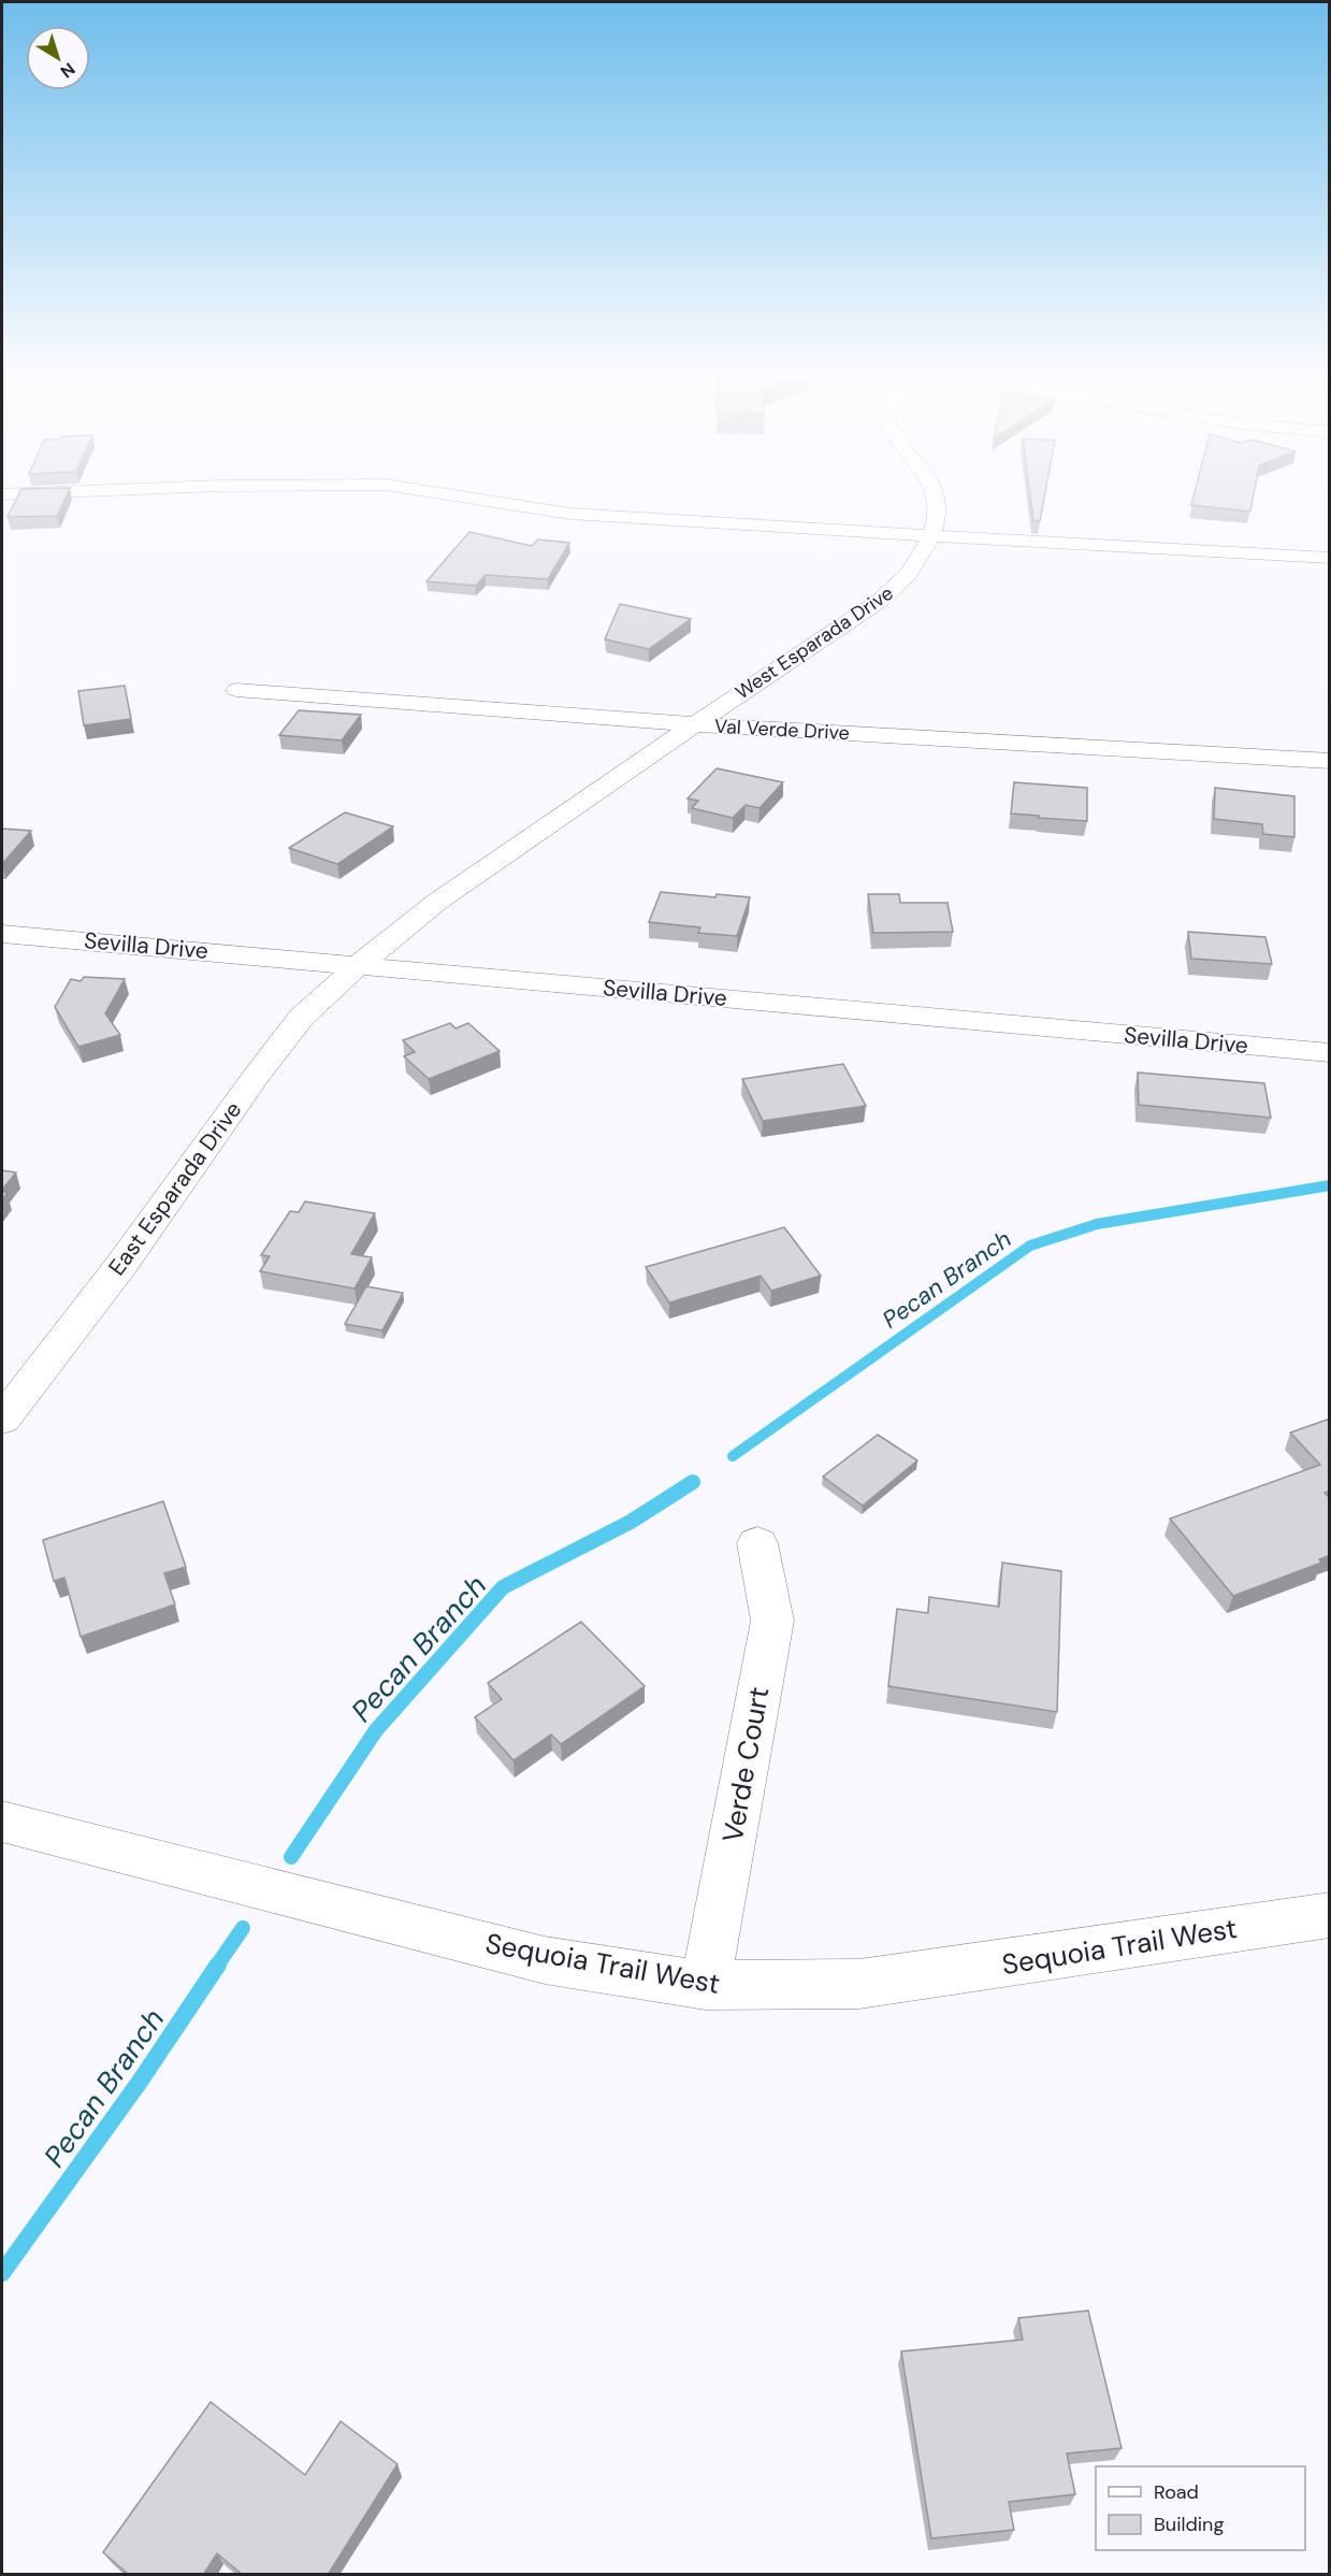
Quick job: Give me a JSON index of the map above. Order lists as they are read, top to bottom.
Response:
{
  "streets": {
    "street": [
      "West Esparada Drive",
      "Val Verde Drive",
      "Sevilla Drive",
      "East Esparada Drive",
      "Verde Court",
      "Sequoia Trail West"
    ]
  },
  "crossings": [
    ["West Esparada Drive", "Val Verde Drive"],
    ["West Esparada Drive", "Sevilla Drive"],
    ["West Esparada Drive", "East Esparada Drive"],
    ["Sevilla Drive", "East Esparada Drive"],
    ["Verde Court", "Sequoia Trail West"]
  ],
  "water": ["Pecan Branch"],
  "legend": ["Road", "Building"],
  "north": "bottom right"
}
